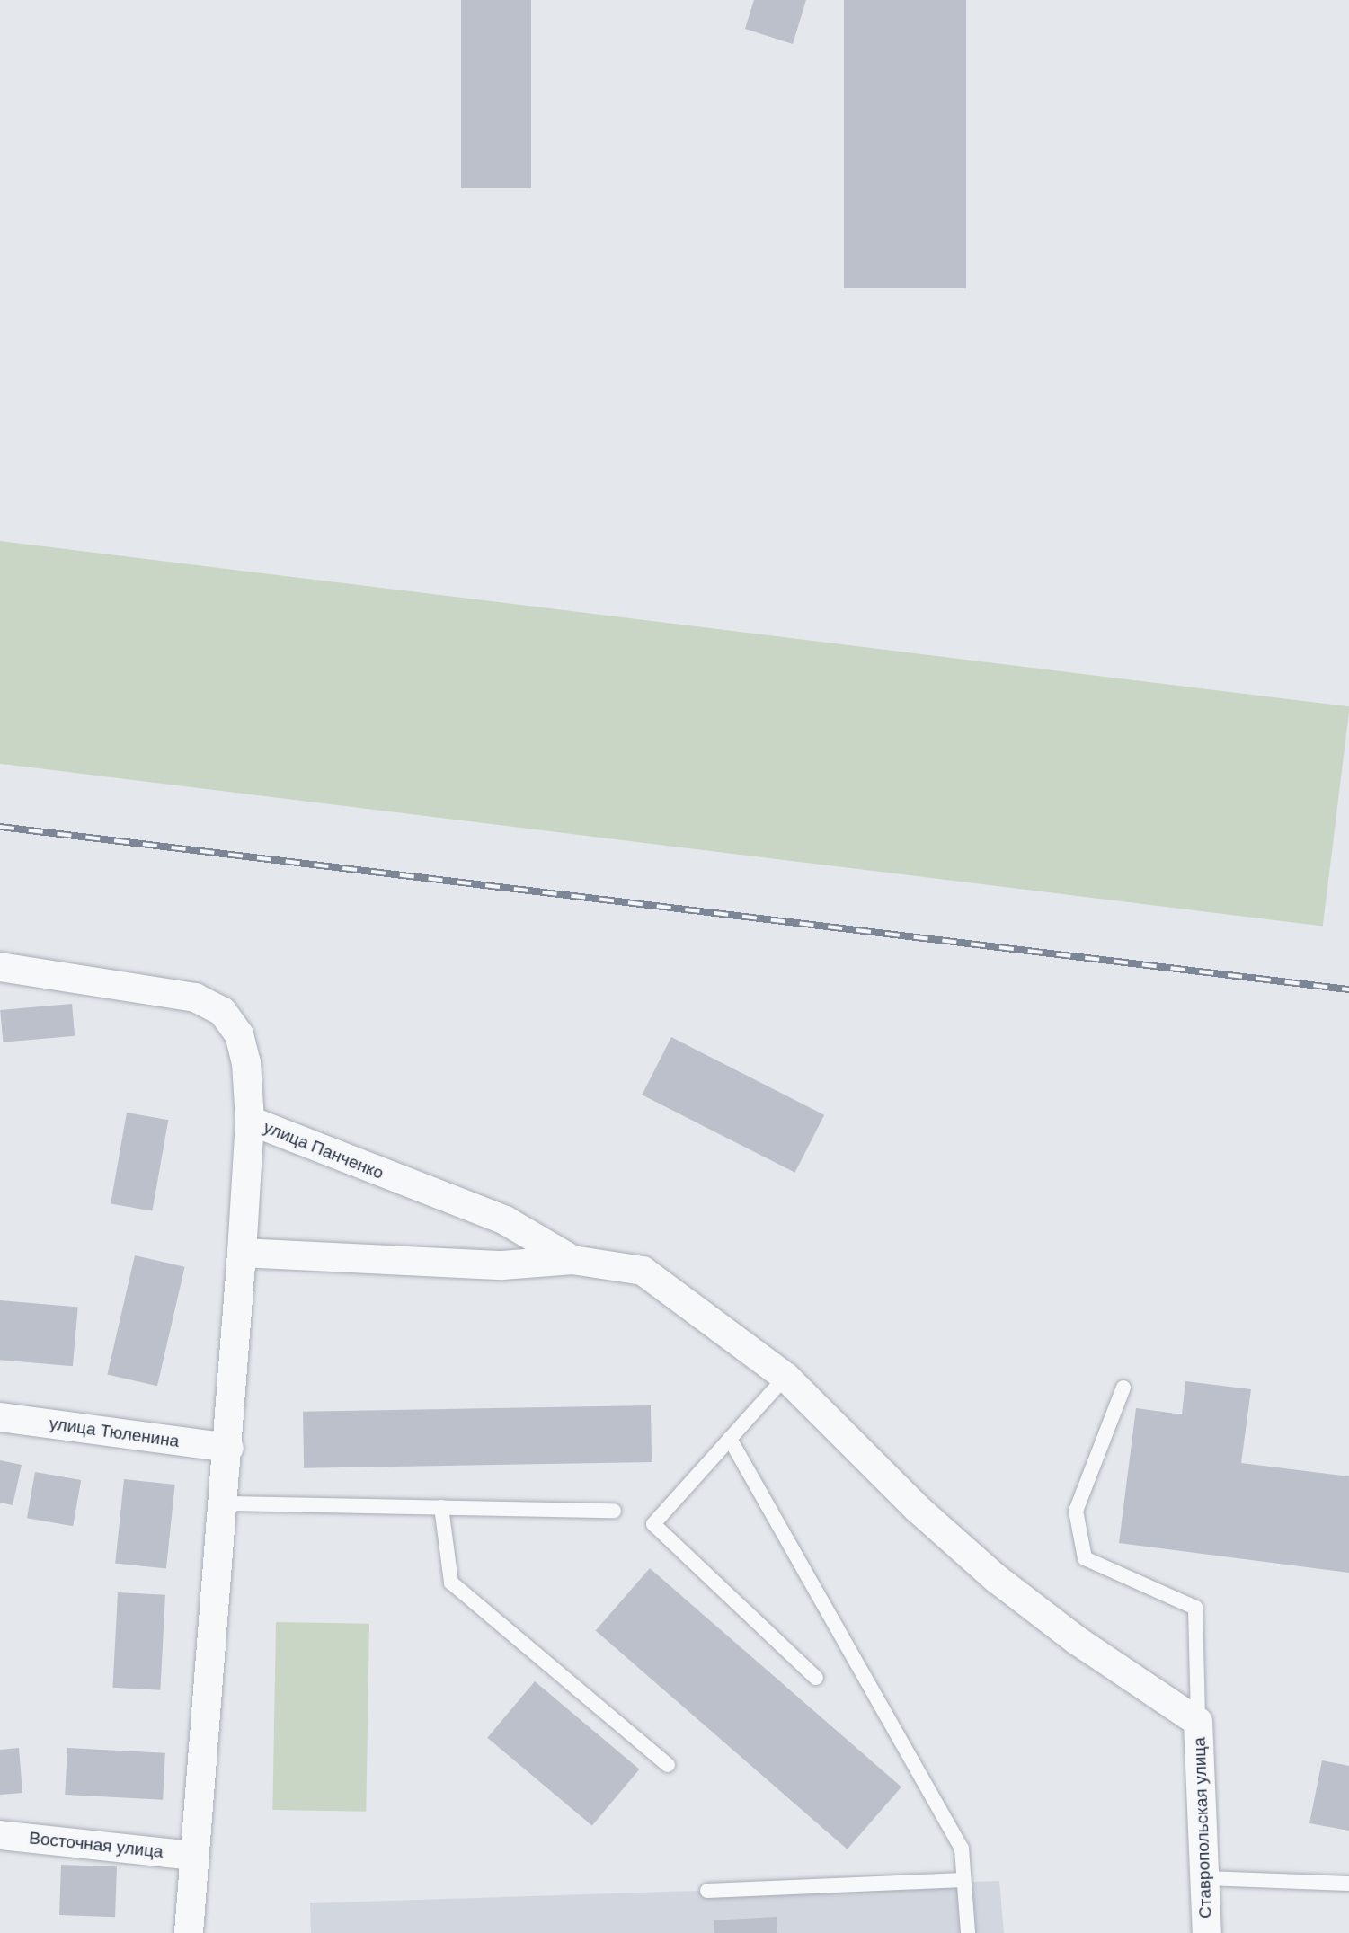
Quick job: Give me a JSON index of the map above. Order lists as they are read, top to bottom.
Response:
{
  "streets": {
    "street": [
      "улица Панченко",
      "улица Тюленина",
      "Ставропольская улица",
      "Восточная улица"
    ]
  }
}
